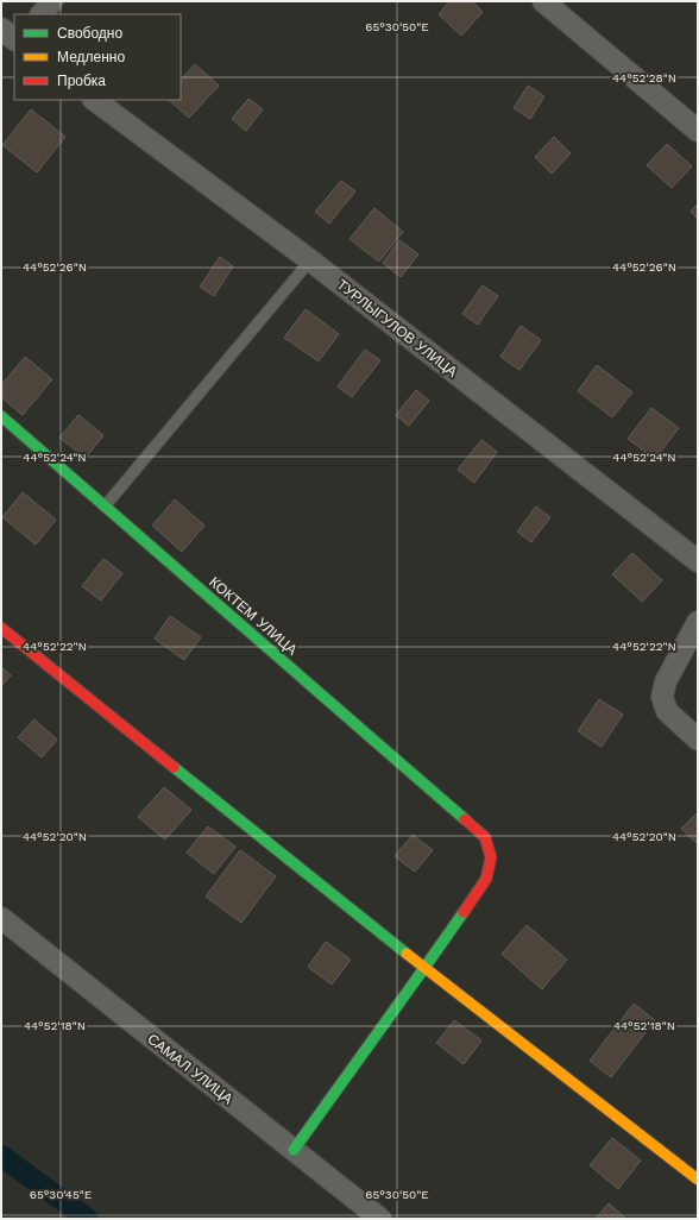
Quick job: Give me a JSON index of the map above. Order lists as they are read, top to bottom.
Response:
{
  "streets": {
    "street": ["ТУРЛЫГУЛОВ УЛИЦА", "КОКТЕМ УЛИЦА", "САМАЛ УЛИЦА"]
  },
  "legend": ["Свободно", "Медленно", "Пробка"],
  "coordinates": [
    "65°30'50\"E",
    "44°52'28\"N",
    "44°52'26\"N",
    "44°52'24\"N",
    "44°52'22\"N",
    "44°52'20\"N",
    "44°52'18\"N",
    "65°30'45\"E"
  ]
}
